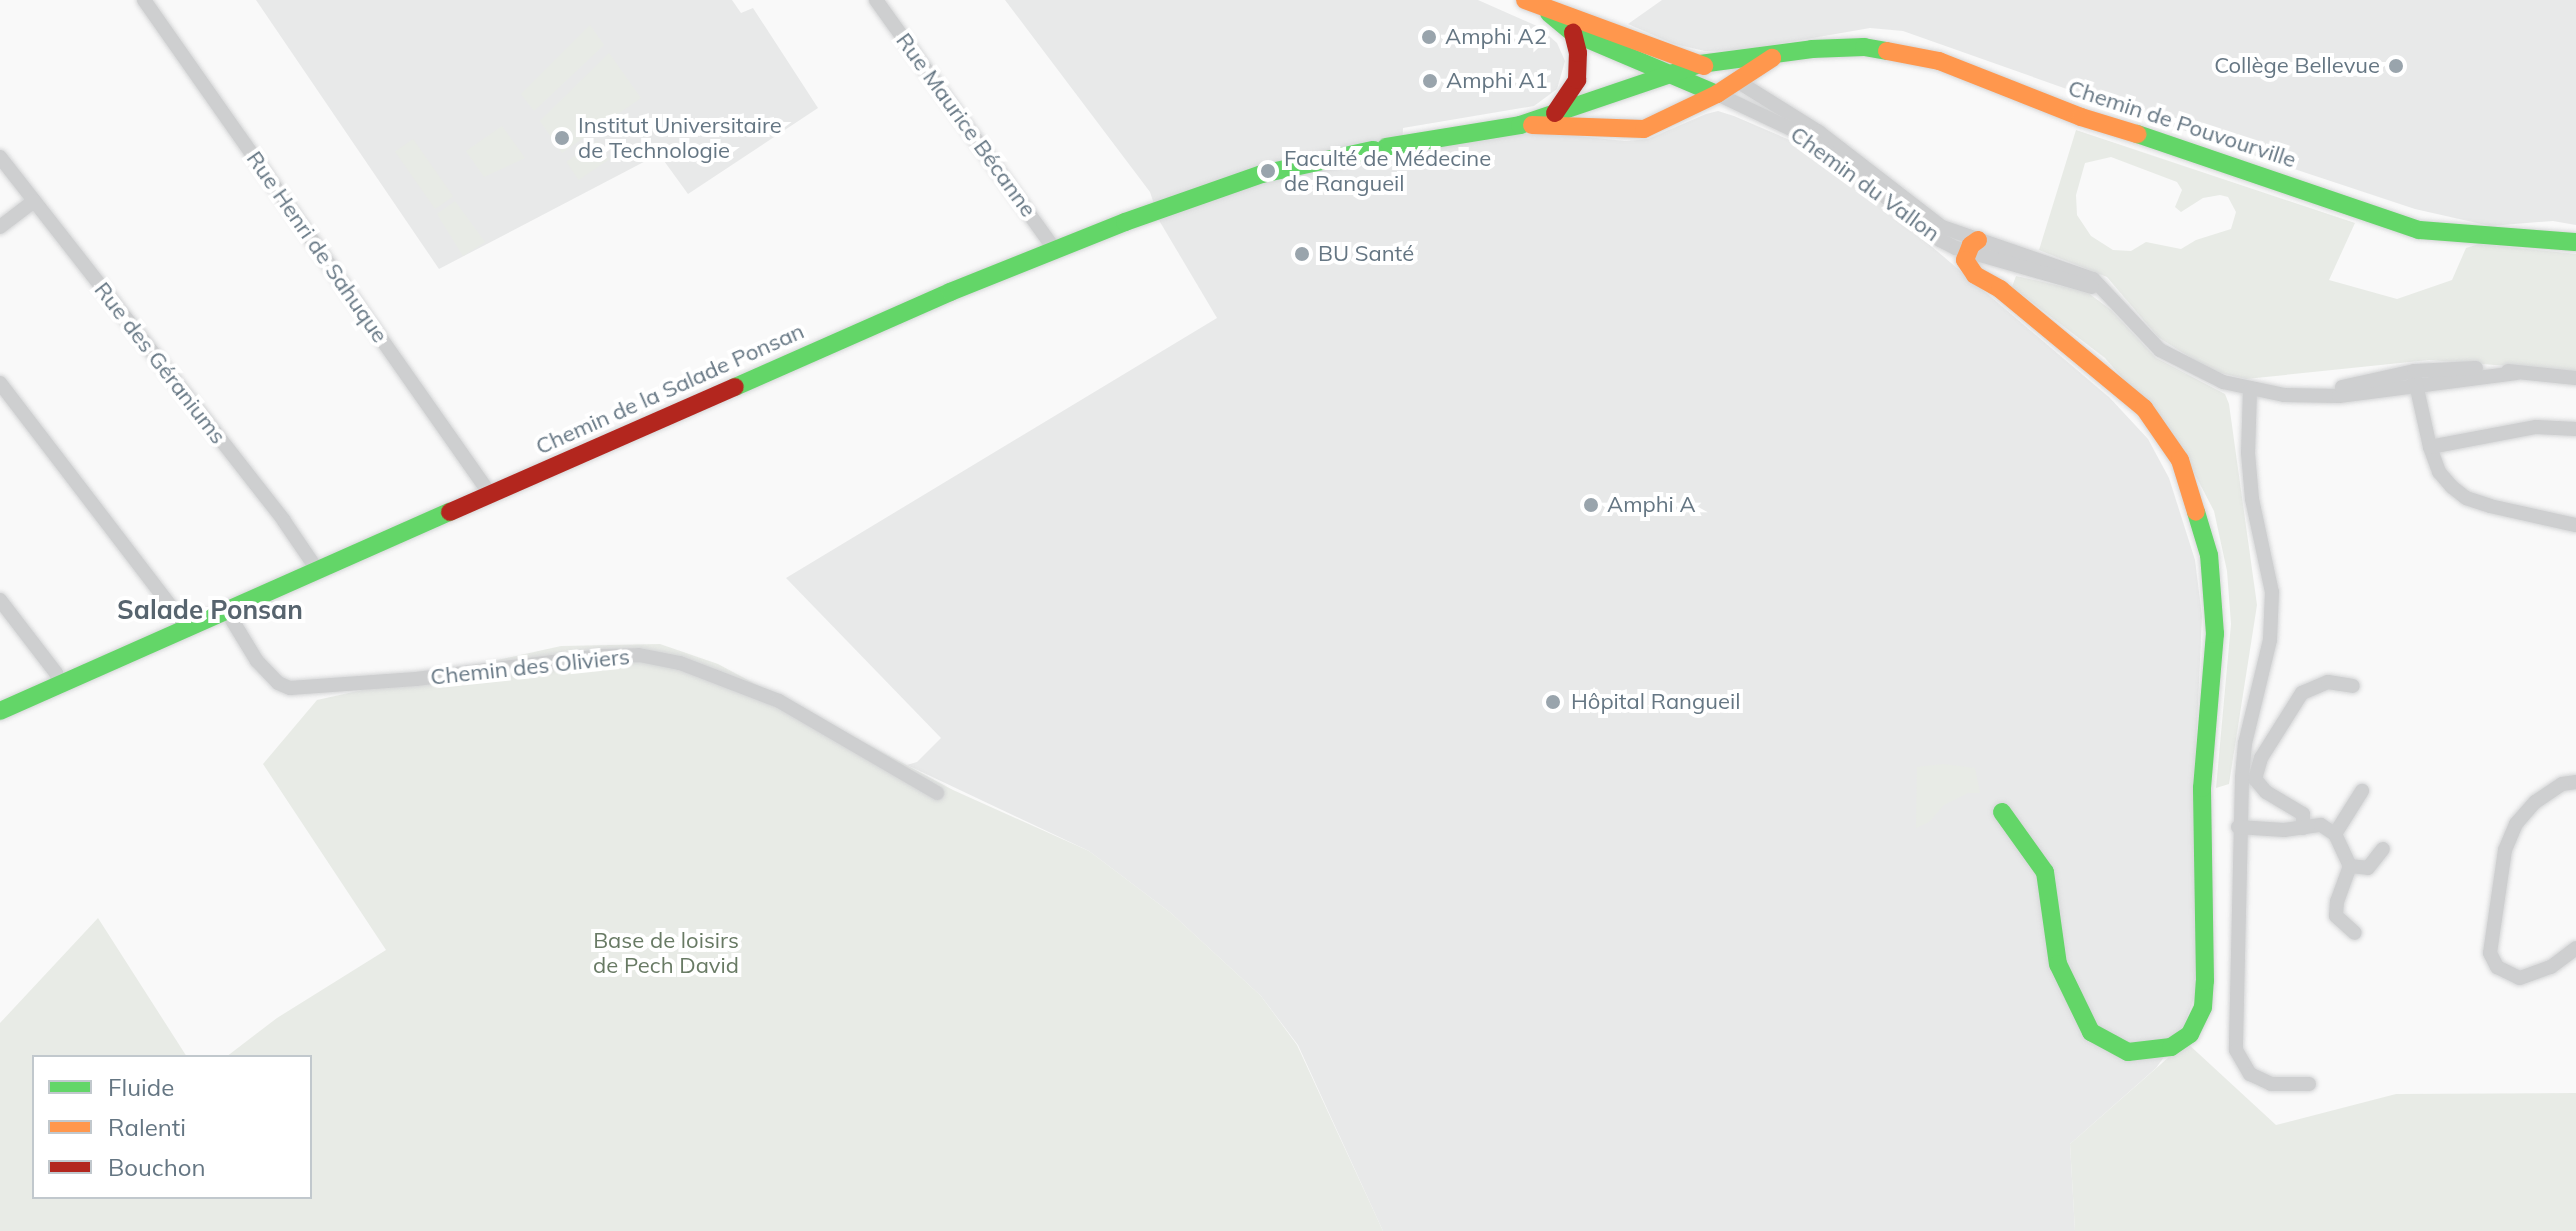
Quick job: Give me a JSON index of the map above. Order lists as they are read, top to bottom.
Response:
{
  "streets": {
    "street": [
      "Chemin de Pouvourville",
      "Rue Maurice Bécanne",
      "Chemin du Vallon",
      "Rue Henri de Sahuque",
      "Rue des Géraniums",
      "Chemin de la Salade Ponsan",
      "Chemin des Oliviers"
    ]
  },
  "crossings": [
    ["Chemin de Pouvourville", "Chemin du Vallon"],
    ["Chemin de Pouvourville", "Chemin de la Salade Ponsan"],
    ["Rue Maurice Bécanne", "Chemin de la Salade Ponsan"],
    ["Chemin du Vallon", "Chemin de la Salade Ponsan"],
    ["Rue Henri de Sahuque", "Chemin de la Salade Ponsan"],
    ["Rue des Géraniums", "Chemin de la Salade Ponsan"],
    ["Chemin de la Salade Ponsan", "Chemin des Oliviers"]
  ],
  "districts": ["Salade Ponsan"],
  "parks": ["Base de loisirs de Pech David"],
  "places": [
    "Amphi A2",
    "Collège Bellevue",
    "Amphi A1",
    "Institut Universitaire de Technologie",
    "Faculté de Médecine de Rangueil",
    "BU Santé",
    "Amphi A",
    "Hôpital Rangueil"
  ],
  "legend": ["Fluide", "Ralenti", "Bouchon"]
}
